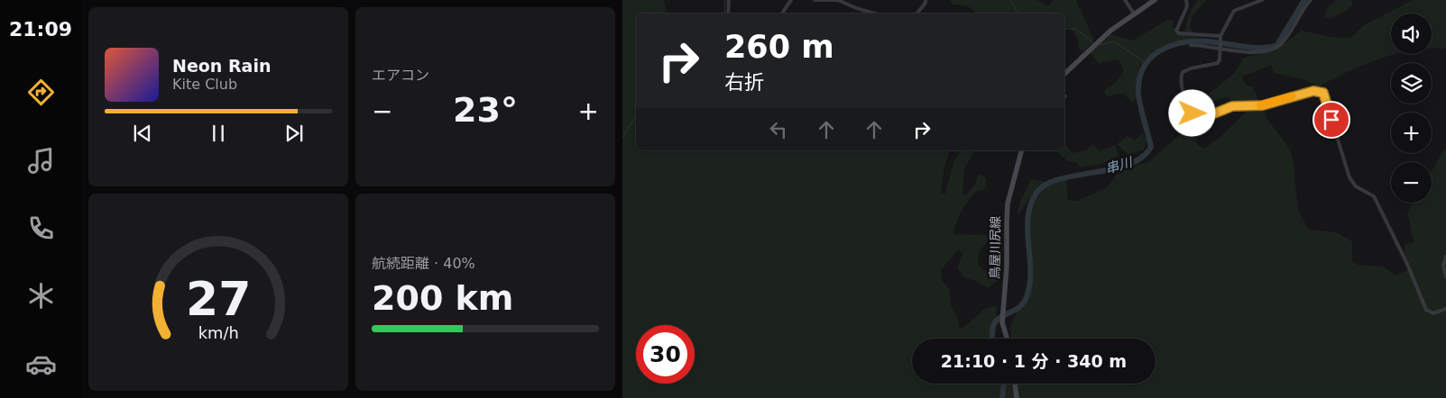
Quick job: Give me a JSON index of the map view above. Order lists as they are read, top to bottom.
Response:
{
  "streets": {
    "main road": ["鳥屋川尻線"]
  },
  "water": ["串川"],
  "page": {
    "tabs": "21:09",
    "tile": [
      "エアコン",
      ["航続距離 · 40%", "200 km"]
    ],
    "map_buttons": ["+", "−"],
    "turn": ["260 m", "右折"],
    "song": ["Neon Rain", "Kite Club"],
    "heat": ["−", "23°", "+"],
    "limit": "30",
    "trip": "21:10 · 1 分 · 340 m",
    "gauge": ["27", "km/h"]
  }
}
